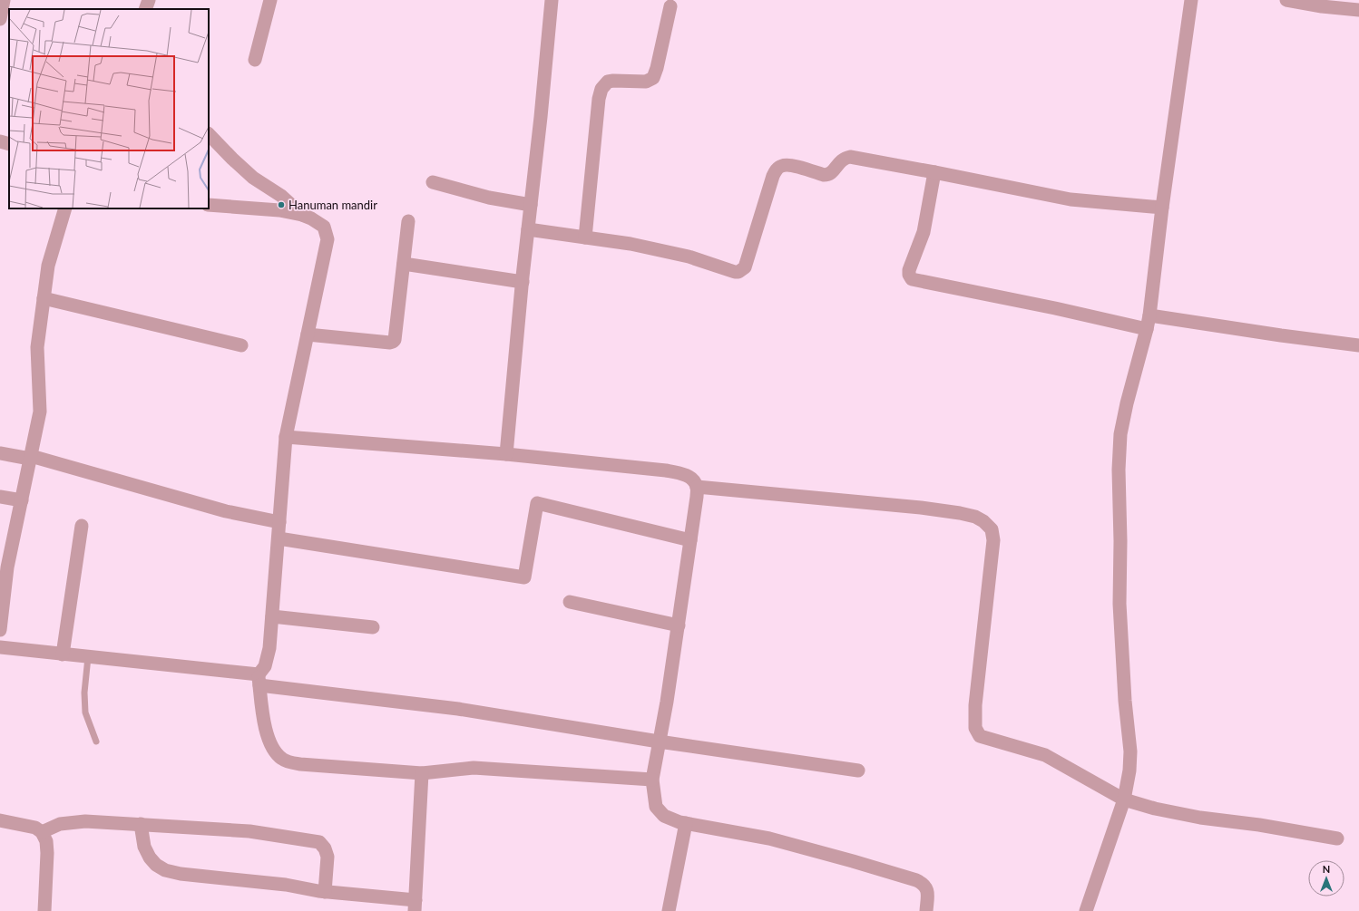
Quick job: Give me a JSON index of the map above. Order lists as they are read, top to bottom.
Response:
{
  "places": ["Hanuman mandir"],
  "north": "top"
}
